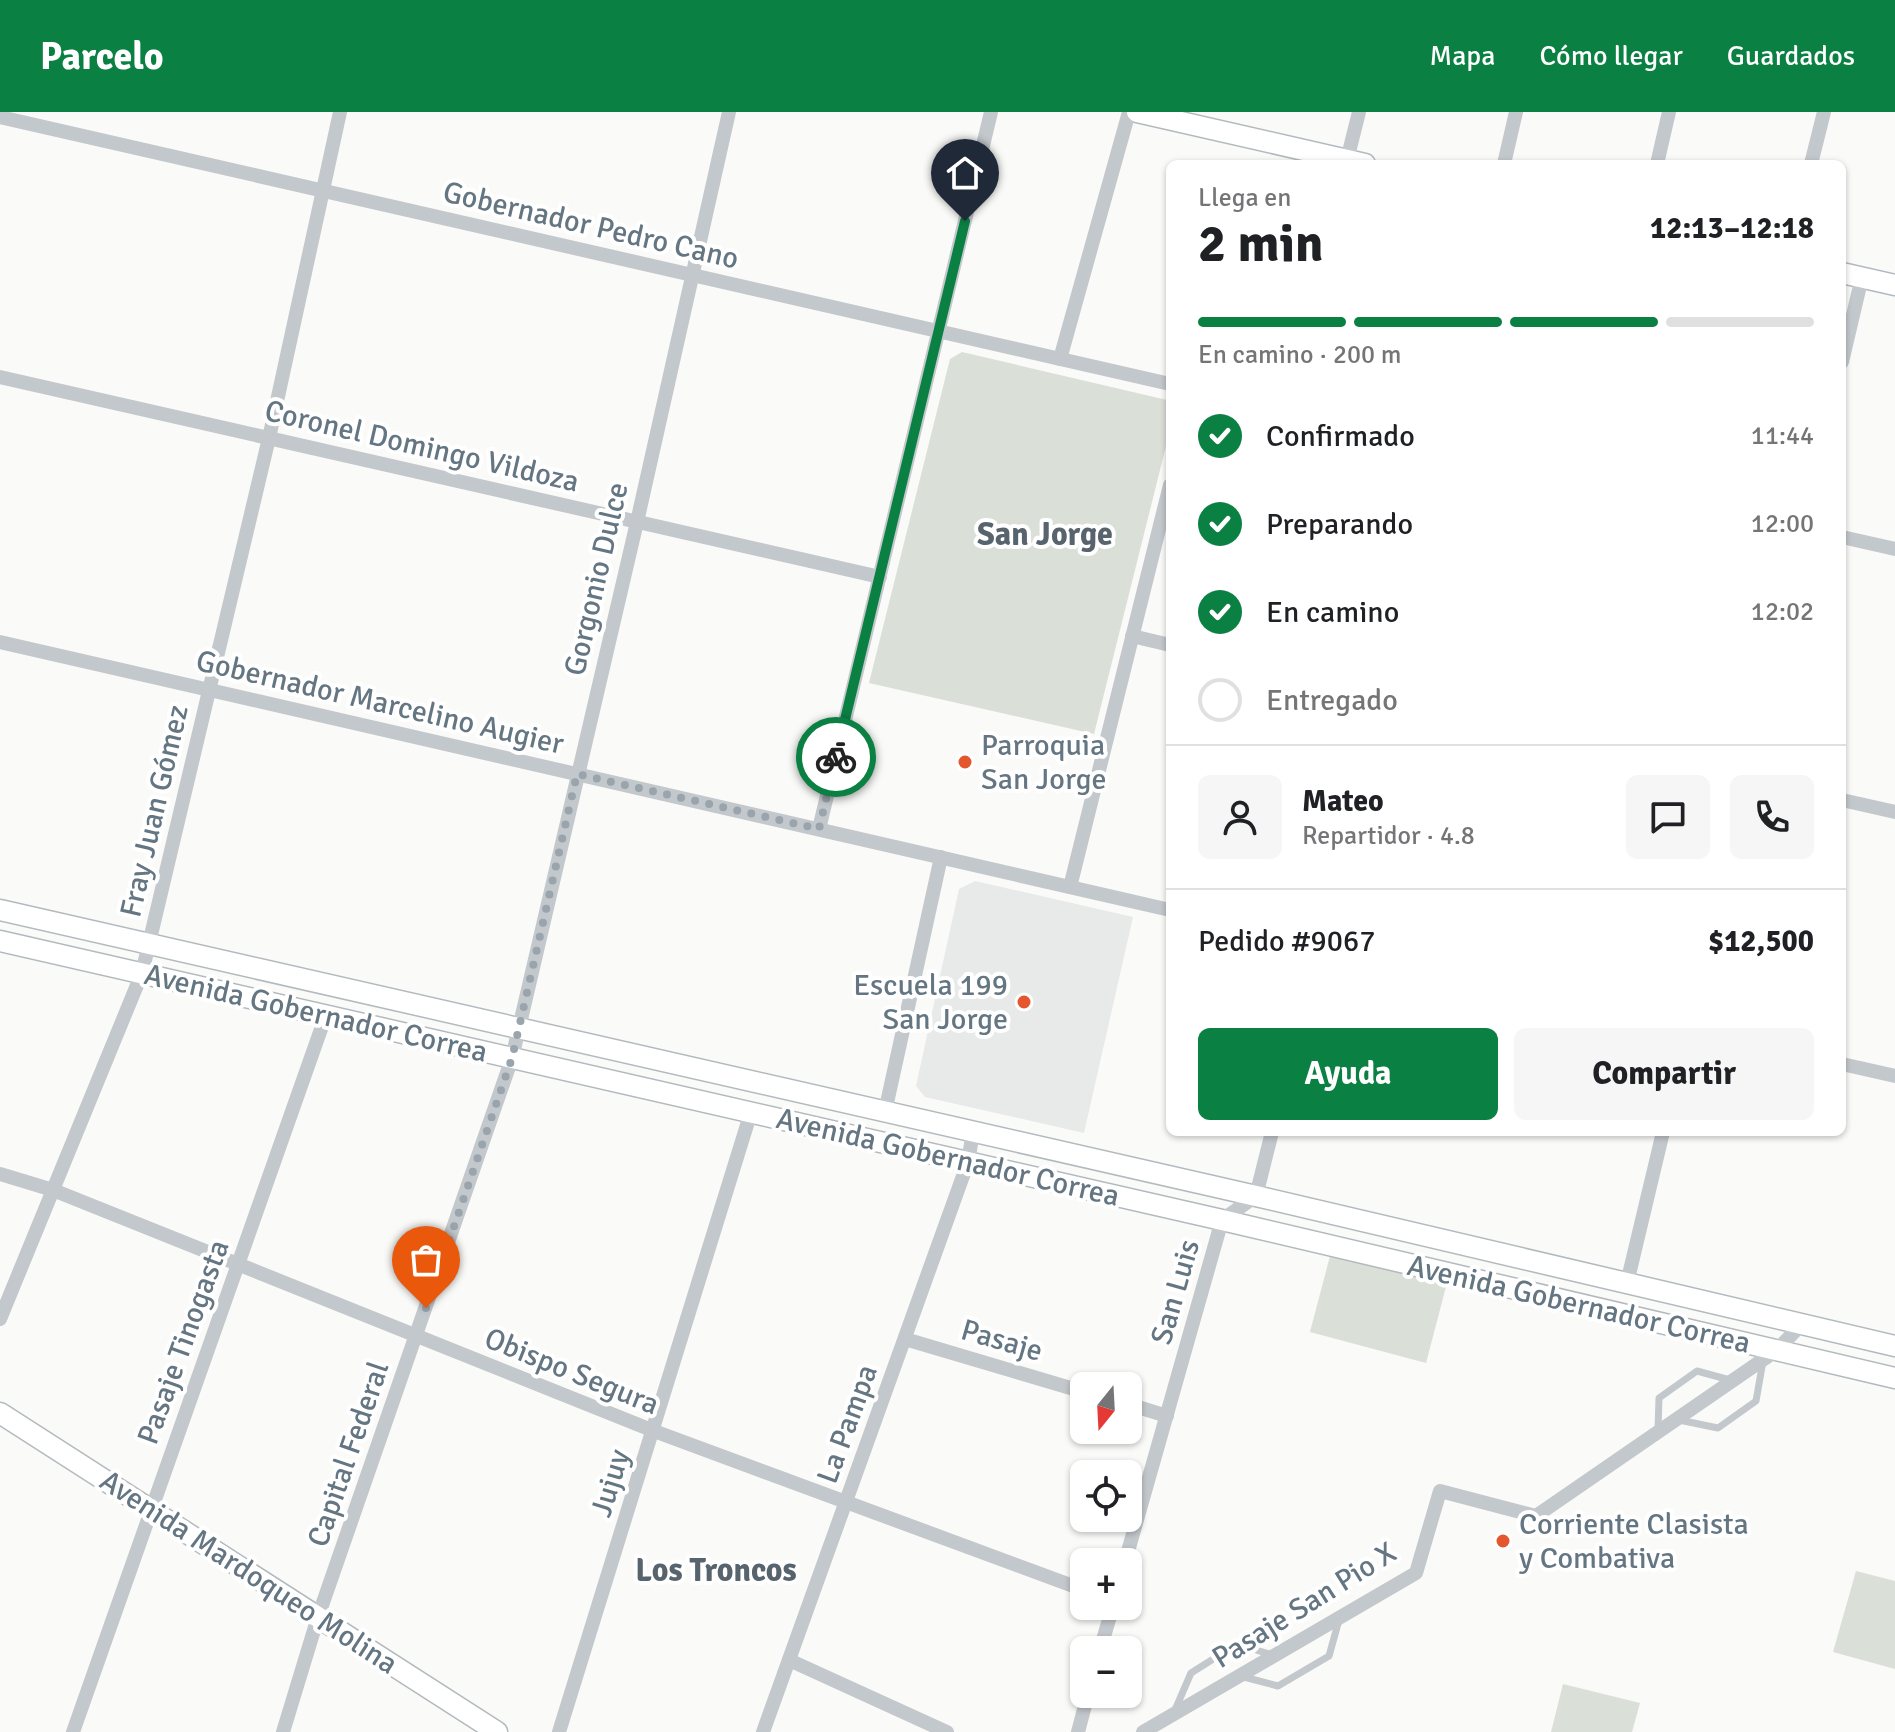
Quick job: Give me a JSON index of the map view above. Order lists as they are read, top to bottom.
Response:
{
  "streets": {
    "main road": ["Avenida Gobernador Correa", "Avenida Mardoqueo Molina"],
    "street": [
      "Gobernador Pedro Cano",
      "Coronel Domingo Vildoza",
      "Gorgonio Dulce",
      "Gobernador Marcelino Augier",
      "Fray Juan Gómez",
      "San Luis",
      "Pasaje",
      "Pasaje Tinogasta",
      "Obispo Segura",
      "La Pampa",
      "Capital Federal",
      "Jujuy",
      "Pasaje San Pio X"
    ]
  },
  "crossings": [
    ["Gobernador Pedro Cano", "Gorgonio Dulce"],
    ["Gobernador Pedro Cano", "Fray Juan Gómez"],
    ["Coronel Domingo Vildoza", "Gorgonio Dulce"],
    ["Coronel Domingo Vildoza", "Fray Juan Gómez"],
    ["Gorgonio Dulce", "Gobernador Marcelino Augier"],
    ["Gorgonio Dulce", "Avenida Gobernador Correa"],
    ["Gorgonio Dulce", "Capital Federal"],
    ["Gobernador Marcelino Augier", "Fray Juan Gómez"],
    ["Fray Juan Gómez", "Avenida Gobernador Correa"],
    ["Fray Juan Gómez", "Obispo Segura"],
    ["Avenida Gobernador Correa", "San Luis"],
    ["Avenida Gobernador Correa", "Pasaje Tinogasta"],
    ["Avenida Gobernador Correa", "La Pampa"],
    ["Avenida Gobernador Correa", "Capital Federal"],
    ["Avenida Gobernador Correa", "Jujuy"],
    ["Avenida Gobernador Correa", "Pasaje San Pio X"],
    ["Pasaje", "La Pampa"],
    ["Pasaje Tinogasta", "Obispo Segura"],
    ["Pasaje Tinogasta", "Avenida Mardoqueo Molina"],
    ["Obispo Segura", "La Pampa"],
    ["Obispo Segura", "Capital Federal"],
    ["Obispo Segura", "Jujuy"],
    ["Capital Federal", "Avenida Mardoqueo Molina"]
  ],
  "districts": ["San Jorge", "Los Troncos"],
  "places": ["Parroquia San Jorge", "Escuela 199 San Jorge", "Corriente Clasista y Combativa"],
  "north": "bottom",
  "page": {
    "header": "Parcelo",
    "nav": ["Mapa", "Cómo llegar", "Guardados"],
    "heading": ["2 min", "Llega en", "12:13–12:18"],
    "panel": [
      "Mateo",
      "Repartidor · 4.8",
      "Pedido #9067",
      "$12,500"
    ],
    "bar": "En camino · 200 m",
    "list": [
      ["Confirmado", "11:44"],
      ["Preparando", "12:00"],
      ["En camino", "12:02"],
      "Entregado"
    ],
    "buttons": ["Ayuda", "Compartir"],
    "map_buttons": ["+", "−"]
  }
}
